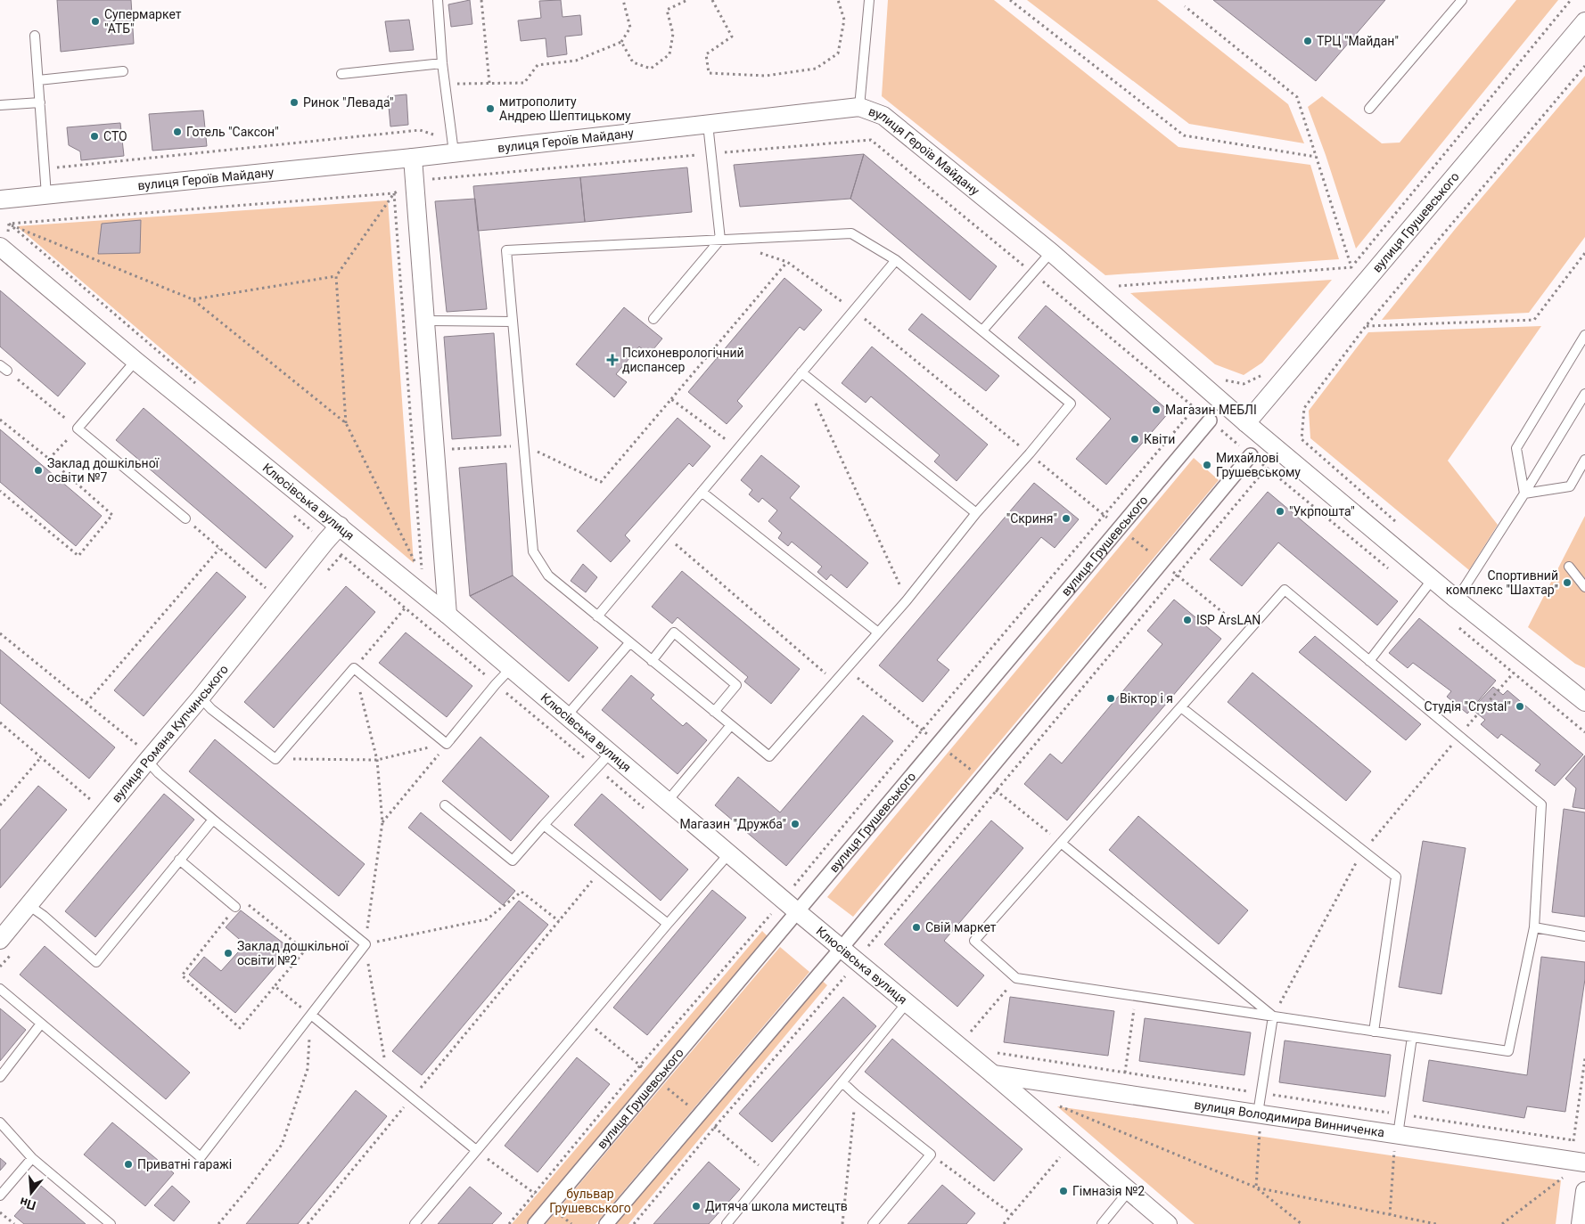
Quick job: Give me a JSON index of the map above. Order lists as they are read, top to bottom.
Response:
{
  "streets": {
    "street": [
      "вулиця Героїв Майдану",
      "вулиця Грушевського",
      "Клюсівська вулиця",
      "вулиця Романа Купчинського",
      "вулиця Володимира Винниченка"
    ]
  },
  "crossings": [
    ["вулиця Героїв Майдану", "вулиця Грушевського"],
    ["вулиця Грушевського", "Клюсівська вулиця"],
    ["Клюсівська вулиця", "вулиця Романа Купчинського"],
    ["Клюсівська вулиця", "вулиця Володимира Винниченка"]
  ],
  "parks": ["бульвар Грушевського"],
  "places": {
    "other": [
      "Супермаркет \"АТБ\"",
      "ТРЦ \"Майдан\"",
      "Ринок \"Левада\"",
      "митрополиту Андрею Шептицькому",
      "Готель \"Саксон\"",
      "СТО",
      "Магазин МЕБЛІ",
      "Квіти",
      "Михайлові Грушевському",
      "Заклад дошкільної освіти №7",
      "\"Укрпошта\"",
      "\"Скриня\"",
      "Спортивний комплекс \"Шахтар\"",
      "ISP ArsLAN",
      "Віктор і я",
      "Студія \"Crystal\"",
      "Магазин \"Дружба\"",
      "Свiй маркет",
      "Заклад дошкільної освіти №2",
      "Приватні гаражі",
      "Гімназія №2",
      "Дитяча школа мистецтв"
    ],
    "health": ["Психоневрологічний диспансер"]
  },
  "north": "bottom"
}
